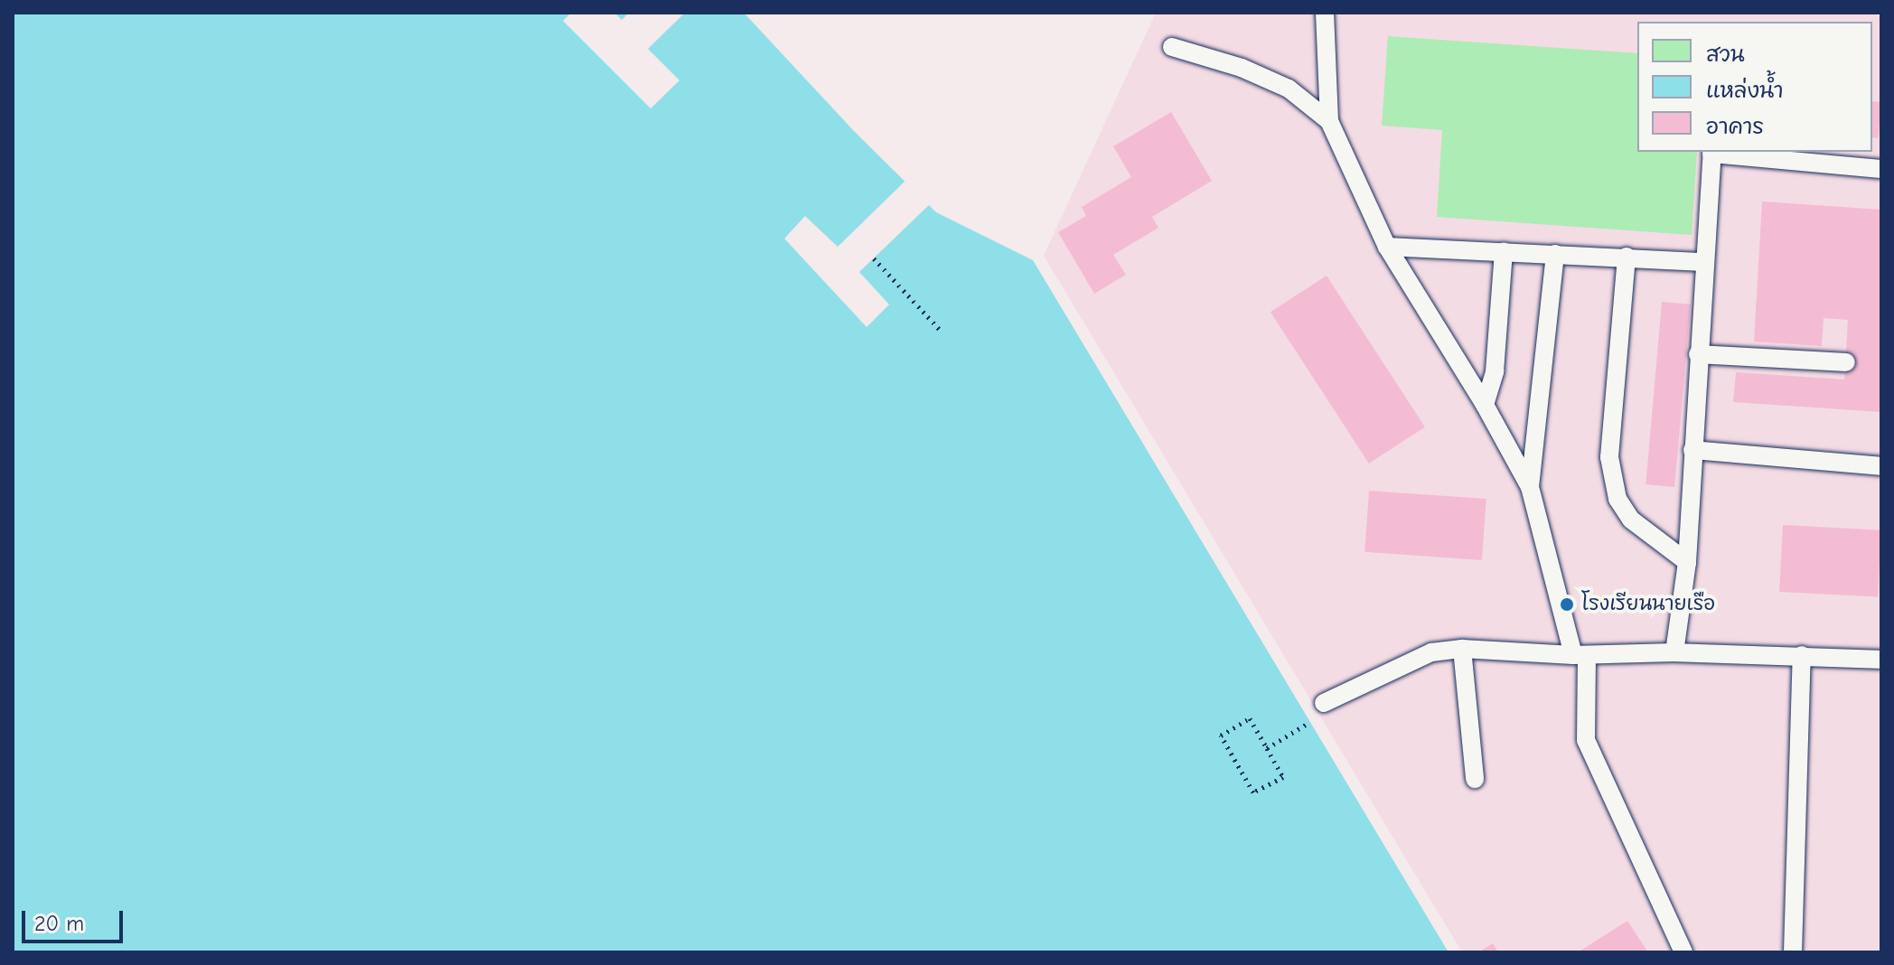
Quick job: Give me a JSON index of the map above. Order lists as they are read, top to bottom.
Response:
{
  "places": ["โรงเรียนนายเรือ"],
  "legend": ["สวน", "แหล่งน้ำ", "อาคาร"],
  "scale_bar": "20 m"
}
